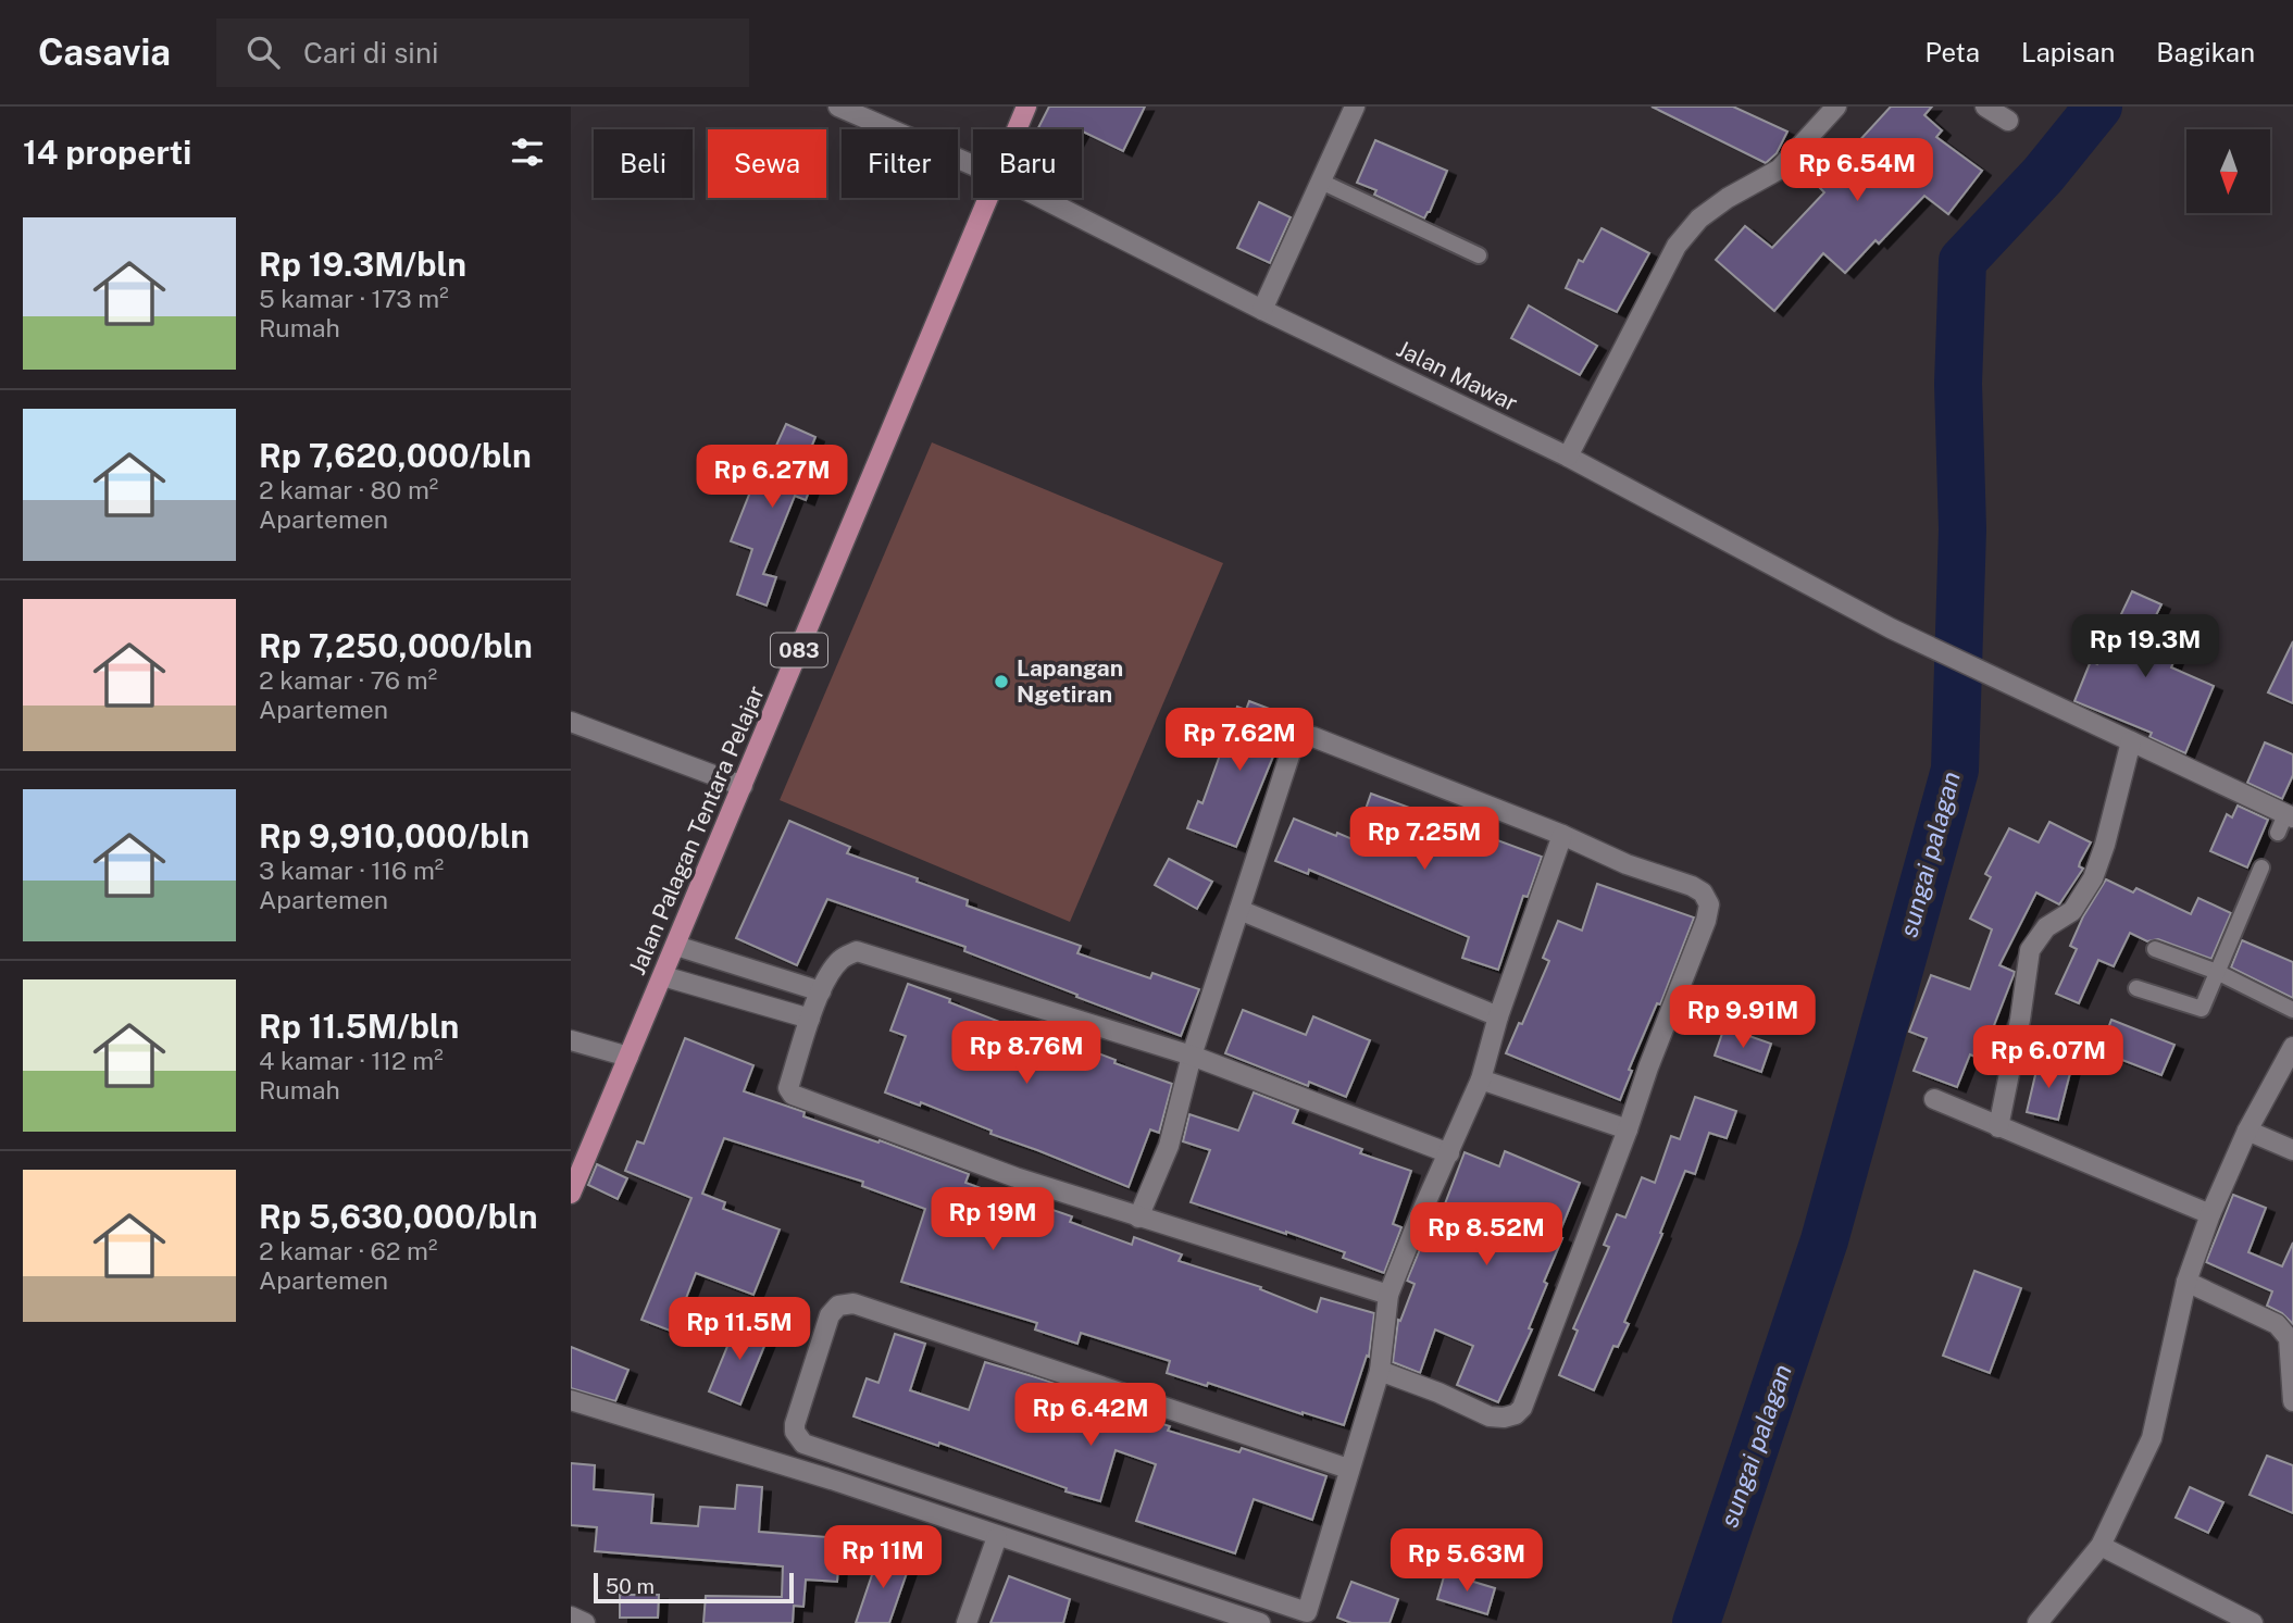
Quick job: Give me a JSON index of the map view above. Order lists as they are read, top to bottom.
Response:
{
  "streets": {
    "main road": ["083", "Jalan Palagan Tentara Pelajar"],
    "street": ["Jalan Mawar"]
  },
  "water": ["sungai palagan"],
  "places": ["Lapangan Ngetiran"],
  "scale_bar": "50 m",
  "north": "bottom",
  "page": {
    "header": "Casavia",
    "search": "Cari di sini",
    "nav": ["Peta", "Lapisan", "Bagikan"],
    "heading": "14 properti",
    "chip": [
      "Beli",
      "Sewa",
      "Filter",
      "Baru"
    ],
    "price": [
      "Rp 6.54M",
      "Rp 6.27M",
      "Rp 19.3M",
      "Rp 7.62M",
      "Rp 7.25M",
      "Rp 9.91M",
      "Rp 8.76M",
      "Rp 6.07M",
      "Rp 19M",
      "Rp 8.52M",
      "Rp 11.5M",
      "Rp 6.42M",
      "Rp 11M",
      "Rp 5.63M"
    ],
    "list": [
      {
        "name": "Rp 19.3M/bln",
        "note": "5 kamar · 173 m² · Rumah"
      },
      {
        "name": "Rp 7,620,000/bln",
        "note": "2 kamar · 80 m² · Apartemen"
      },
      {
        "name": "Rp 7,250,000/bln",
        "note": "2 kamar · 76 m² · Apartemen"
      },
      {
        "name": "Rp 9,910,000/bln",
        "note": "3 kamar · 116 m² · Apartemen"
      },
      {
        "name": "Rp 11.5M/bln",
        "note": "4 kamar · 112 m² · Rumah"
      },
      {
        "name": "Rp 5,630,000/bln",
        "note": "2 kamar · 62 m² · Apartemen"
      }
    ],
    "scale": "50 m"
  }
}
